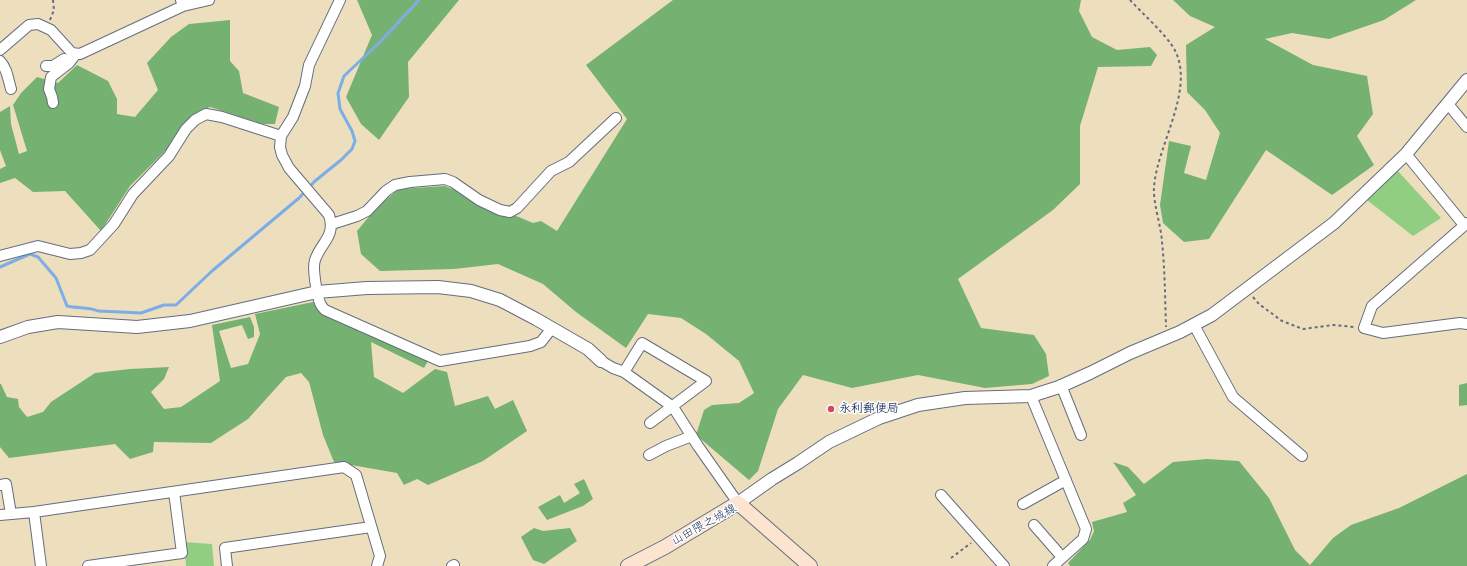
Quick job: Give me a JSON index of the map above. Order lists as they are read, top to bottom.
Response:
{
  "streets": {
    "main road": ["山田隈之城線"]
  },
  "places": ["永利郵便局"]
}
